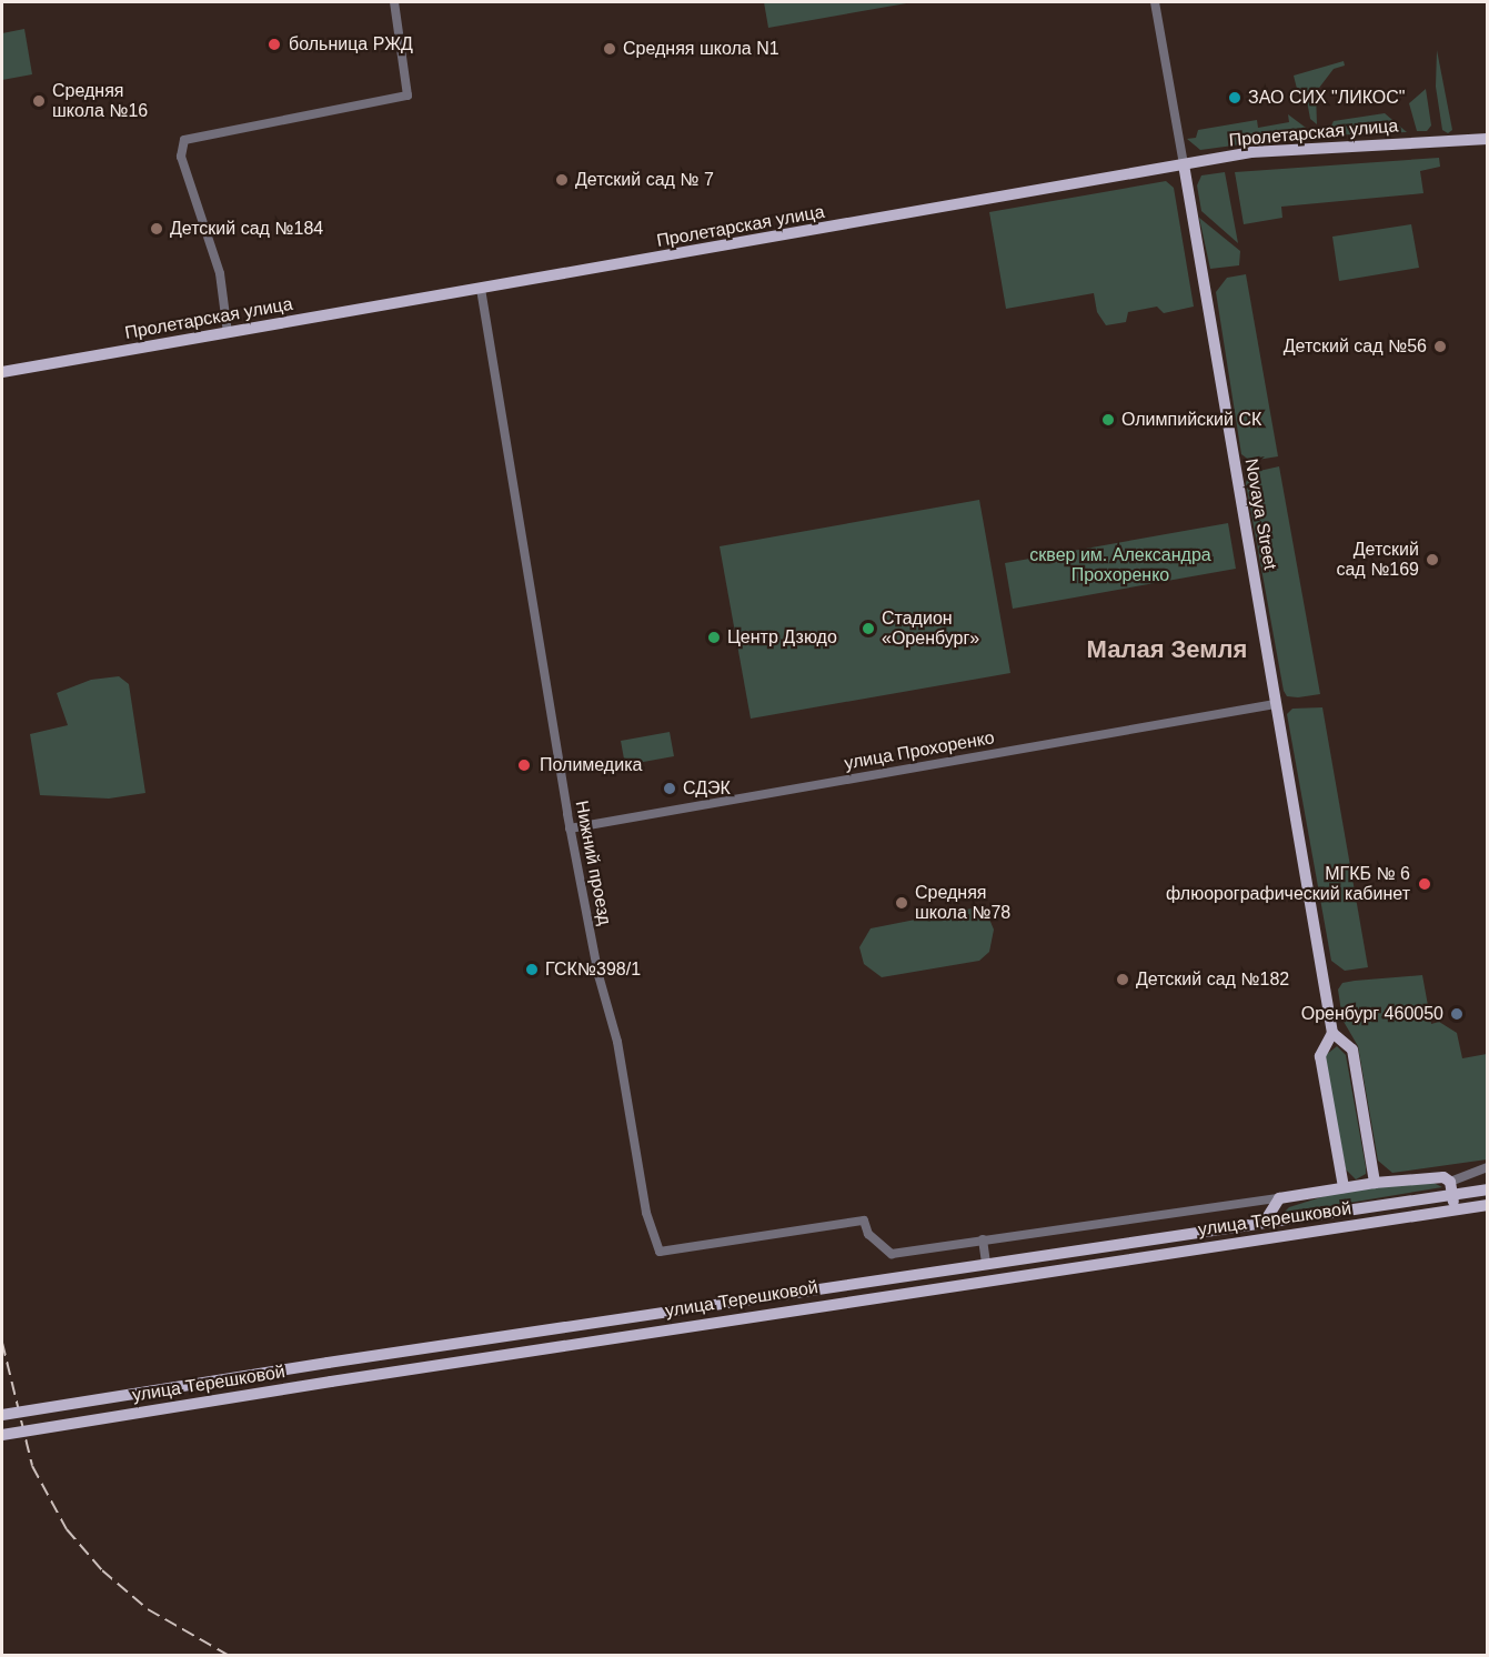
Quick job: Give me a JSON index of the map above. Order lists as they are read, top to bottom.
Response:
{
  "streets": {
    "main road": ["Пролетарская улица", "Novaya Street", "улица Терешковой"],
    "street": ["улица Прохоренко", "Нижний проезд"]
  },
  "crossings": [
    ["Пролетарская улица", "Novaya Street"],
    ["Пролетарская улица", "Нижний проезд"],
    ["Novaya Street", "улица Прохоренко"],
    ["улица Прохоренко", "Нижний проезд"]
  ],
  "districts": ["Малая Земля"],
  "parks": ["сквер им. Александра Прохоренко"],
  "places": [
    "больница РЖД",
    "Средняя школа N1",
    "ЗАО СИХ \"ЛИКОС\"",
    "Средняя школа №16",
    "Детский сад № 7",
    "Детский сад №184",
    "Детский сад №56",
    "Олимпийский СК",
    "Детский сад №169",
    "Стадион «Оренбург»",
    "Центр Дзюдо",
    "Полимедика",
    "СДЭК",
    "МГКБ № 6 флюорографический кабинет",
    "Средняя школа №78",
    "ГСК№398/1",
    "Детский сад №182",
    "Оренбург 460050"
  ]
}
